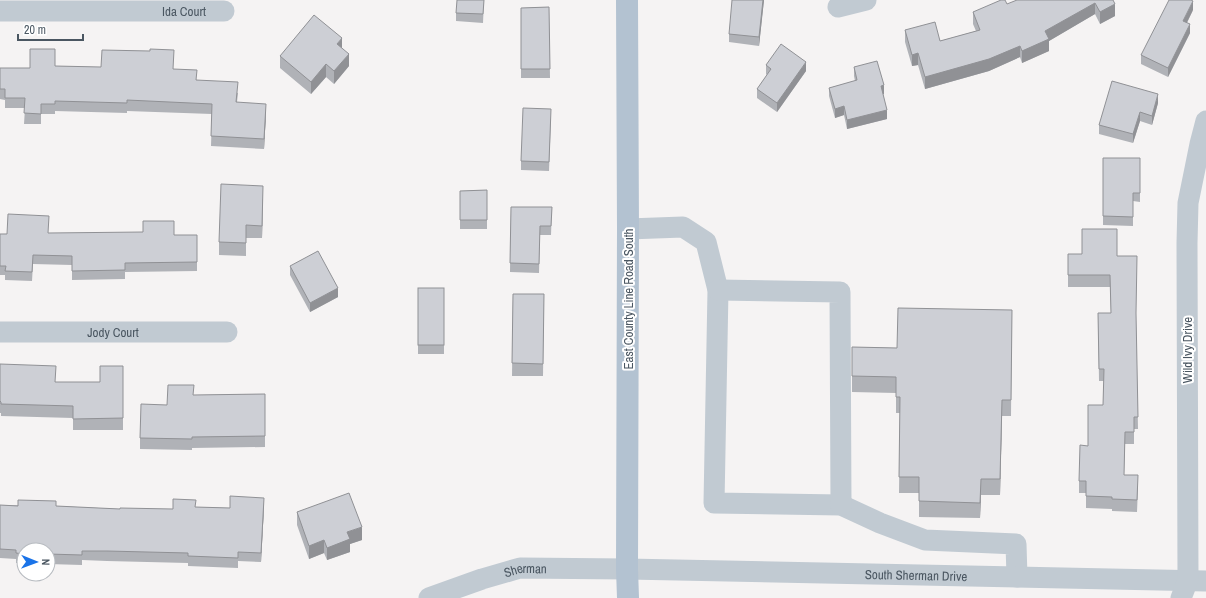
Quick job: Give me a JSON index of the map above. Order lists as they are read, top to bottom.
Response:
{
  "streets": {
    "main road": ["East County Line Road South"],
    "street": [
      "Ida Court",
      "Jody Court",
      "Wild Ivy Drive",
      "Sherman",
      "South Sherman Drive"
    ]
  },
  "crossings": [
    ["East County Line Road South", "Sherman"],
    ["East County Line Road South", "South Sherman Drive"],
    ["Wild Ivy Drive", "South Sherman Drive"],
    ["Sherman", "South Sherman Drive"]
  ],
  "scale_bar": "20 m",
  "north": "right"
}
